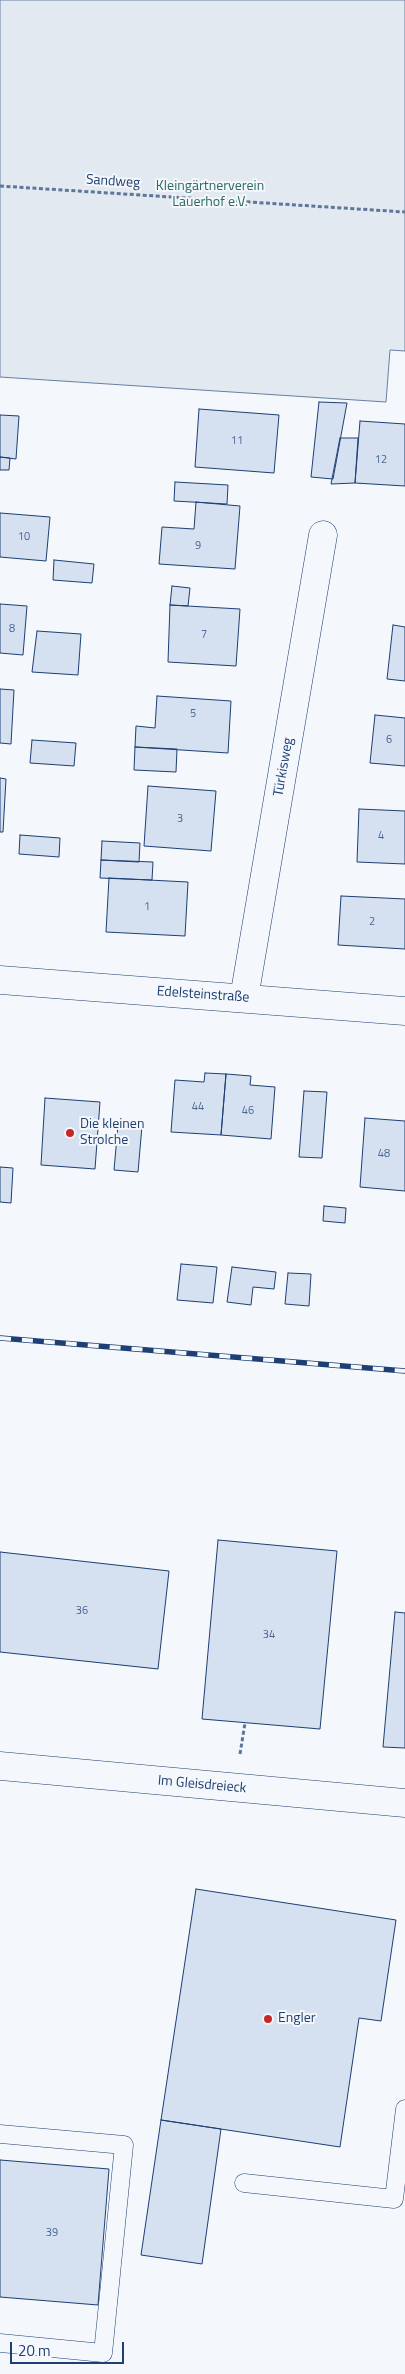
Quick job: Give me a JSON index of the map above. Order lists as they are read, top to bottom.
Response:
{
  "streets": {
    "street": ["Türkisweg", "Edelsteinstraße", "Im Gleisdreieck"],
    "path": ["Sandweg"]
  },
  "crossings": [
    ["Türkisweg", "Edelsteinstraße"]
  ],
  "parks": ["Kleingärtnerverein Lauerhof e.V."],
  "places": ["Die kleinen Strolche", "Engler"],
  "house_numbers": [
    "11",
    "12",
    "10",
    "9",
    "8",
    "7",
    "5",
    "6",
    "3",
    "4",
    "1",
    "2",
    "44",
    "46",
    "48",
    "36",
    "34",
    "39"
  ],
  "scale_bar": "20 m"
}
